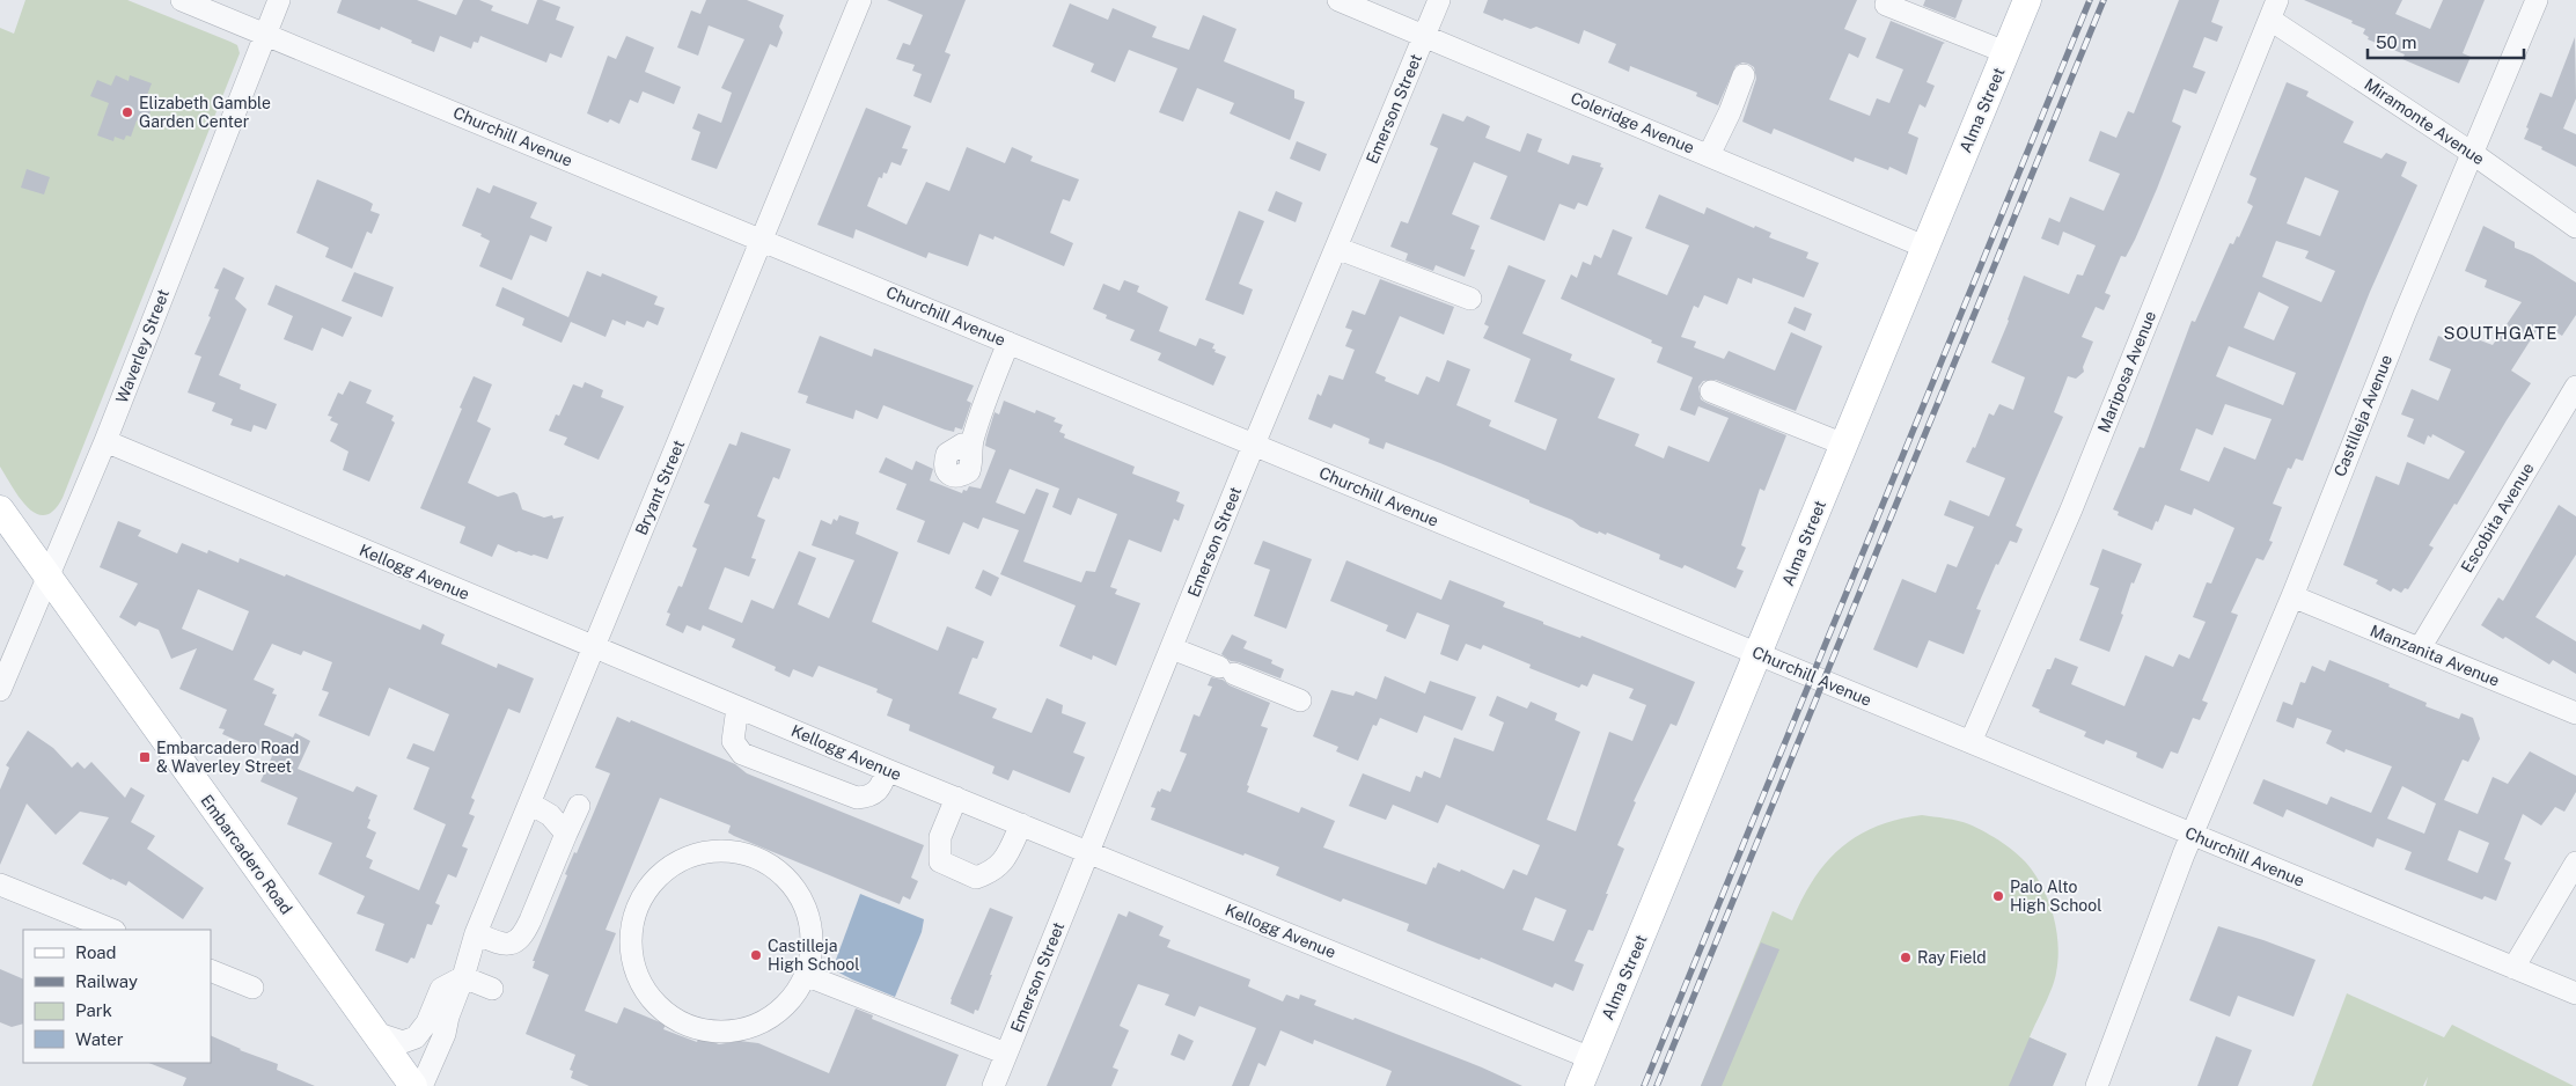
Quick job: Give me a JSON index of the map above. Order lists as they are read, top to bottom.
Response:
{
  "streets": {
    "main road": ["Alma Street", "Embarcadero Road"],
    "street": [
      "Emerson Street",
      "Miramonte Avenue",
      "Coleridge Avenue",
      "Churchill Avenue",
      "Waverley Street",
      "Mariposa Avenue",
      "Castilleja Avenue",
      "Bryant Street",
      "Escobita Avenue",
      "Kellogg Avenue",
      "Manzanita Avenue"
    ]
  },
  "crossings": [
    ["Emerson Street", "Coleridge Avenue"],
    ["Emerson Street", "Churchill Avenue"],
    ["Emerson Street", "Kellogg Avenue"],
    ["Alma Street", "Coleridge Avenue"],
    ["Alma Street", "Churchill Avenue"],
    ["Alma Street", "Kellogg Avenue"],
    ["Miramonte Avenue", "Mariposa Avenue"],
    ["Miramonte Avenue", "Castilleja Avenue"],
    ["Churchill Avenue", "Waverley Street"],
    ["Churchill Avenue", "Mariposa Avenue"],
    ["Churchill Avenue", "Castilleja Avenue"],
    ["Churchill Avenue", "Bryant Street"],
    ["Waverley Street", "Kellogg Avenue"],
    ["Waverley Street", "Embarcadero Road"],
    ["Castilleja Avenue", "Manzanita Avenue"],
    ["Bryant Street", "Kellogg Avenue"],
    ["Bryant Street", "Embarcadero Road"],
    ["Escobita Avenue", "Manzanita Avenue"]
  ],
  "districts": ["SOUTHGATE"],
  "places": {
    "other": [
      "Elizabeth Gamble Garden Center",
      "Palo Alto High School",
      "Castilleja High School",
      "Ray Field"
    ],
    "transit": ["Embarcadero Road & Waverley Street"]
  },
  "legend": [
    "Road",
    "Railway",
    "Park",
    "Water"
  ],
  "scale_bar": "50 m"
}
